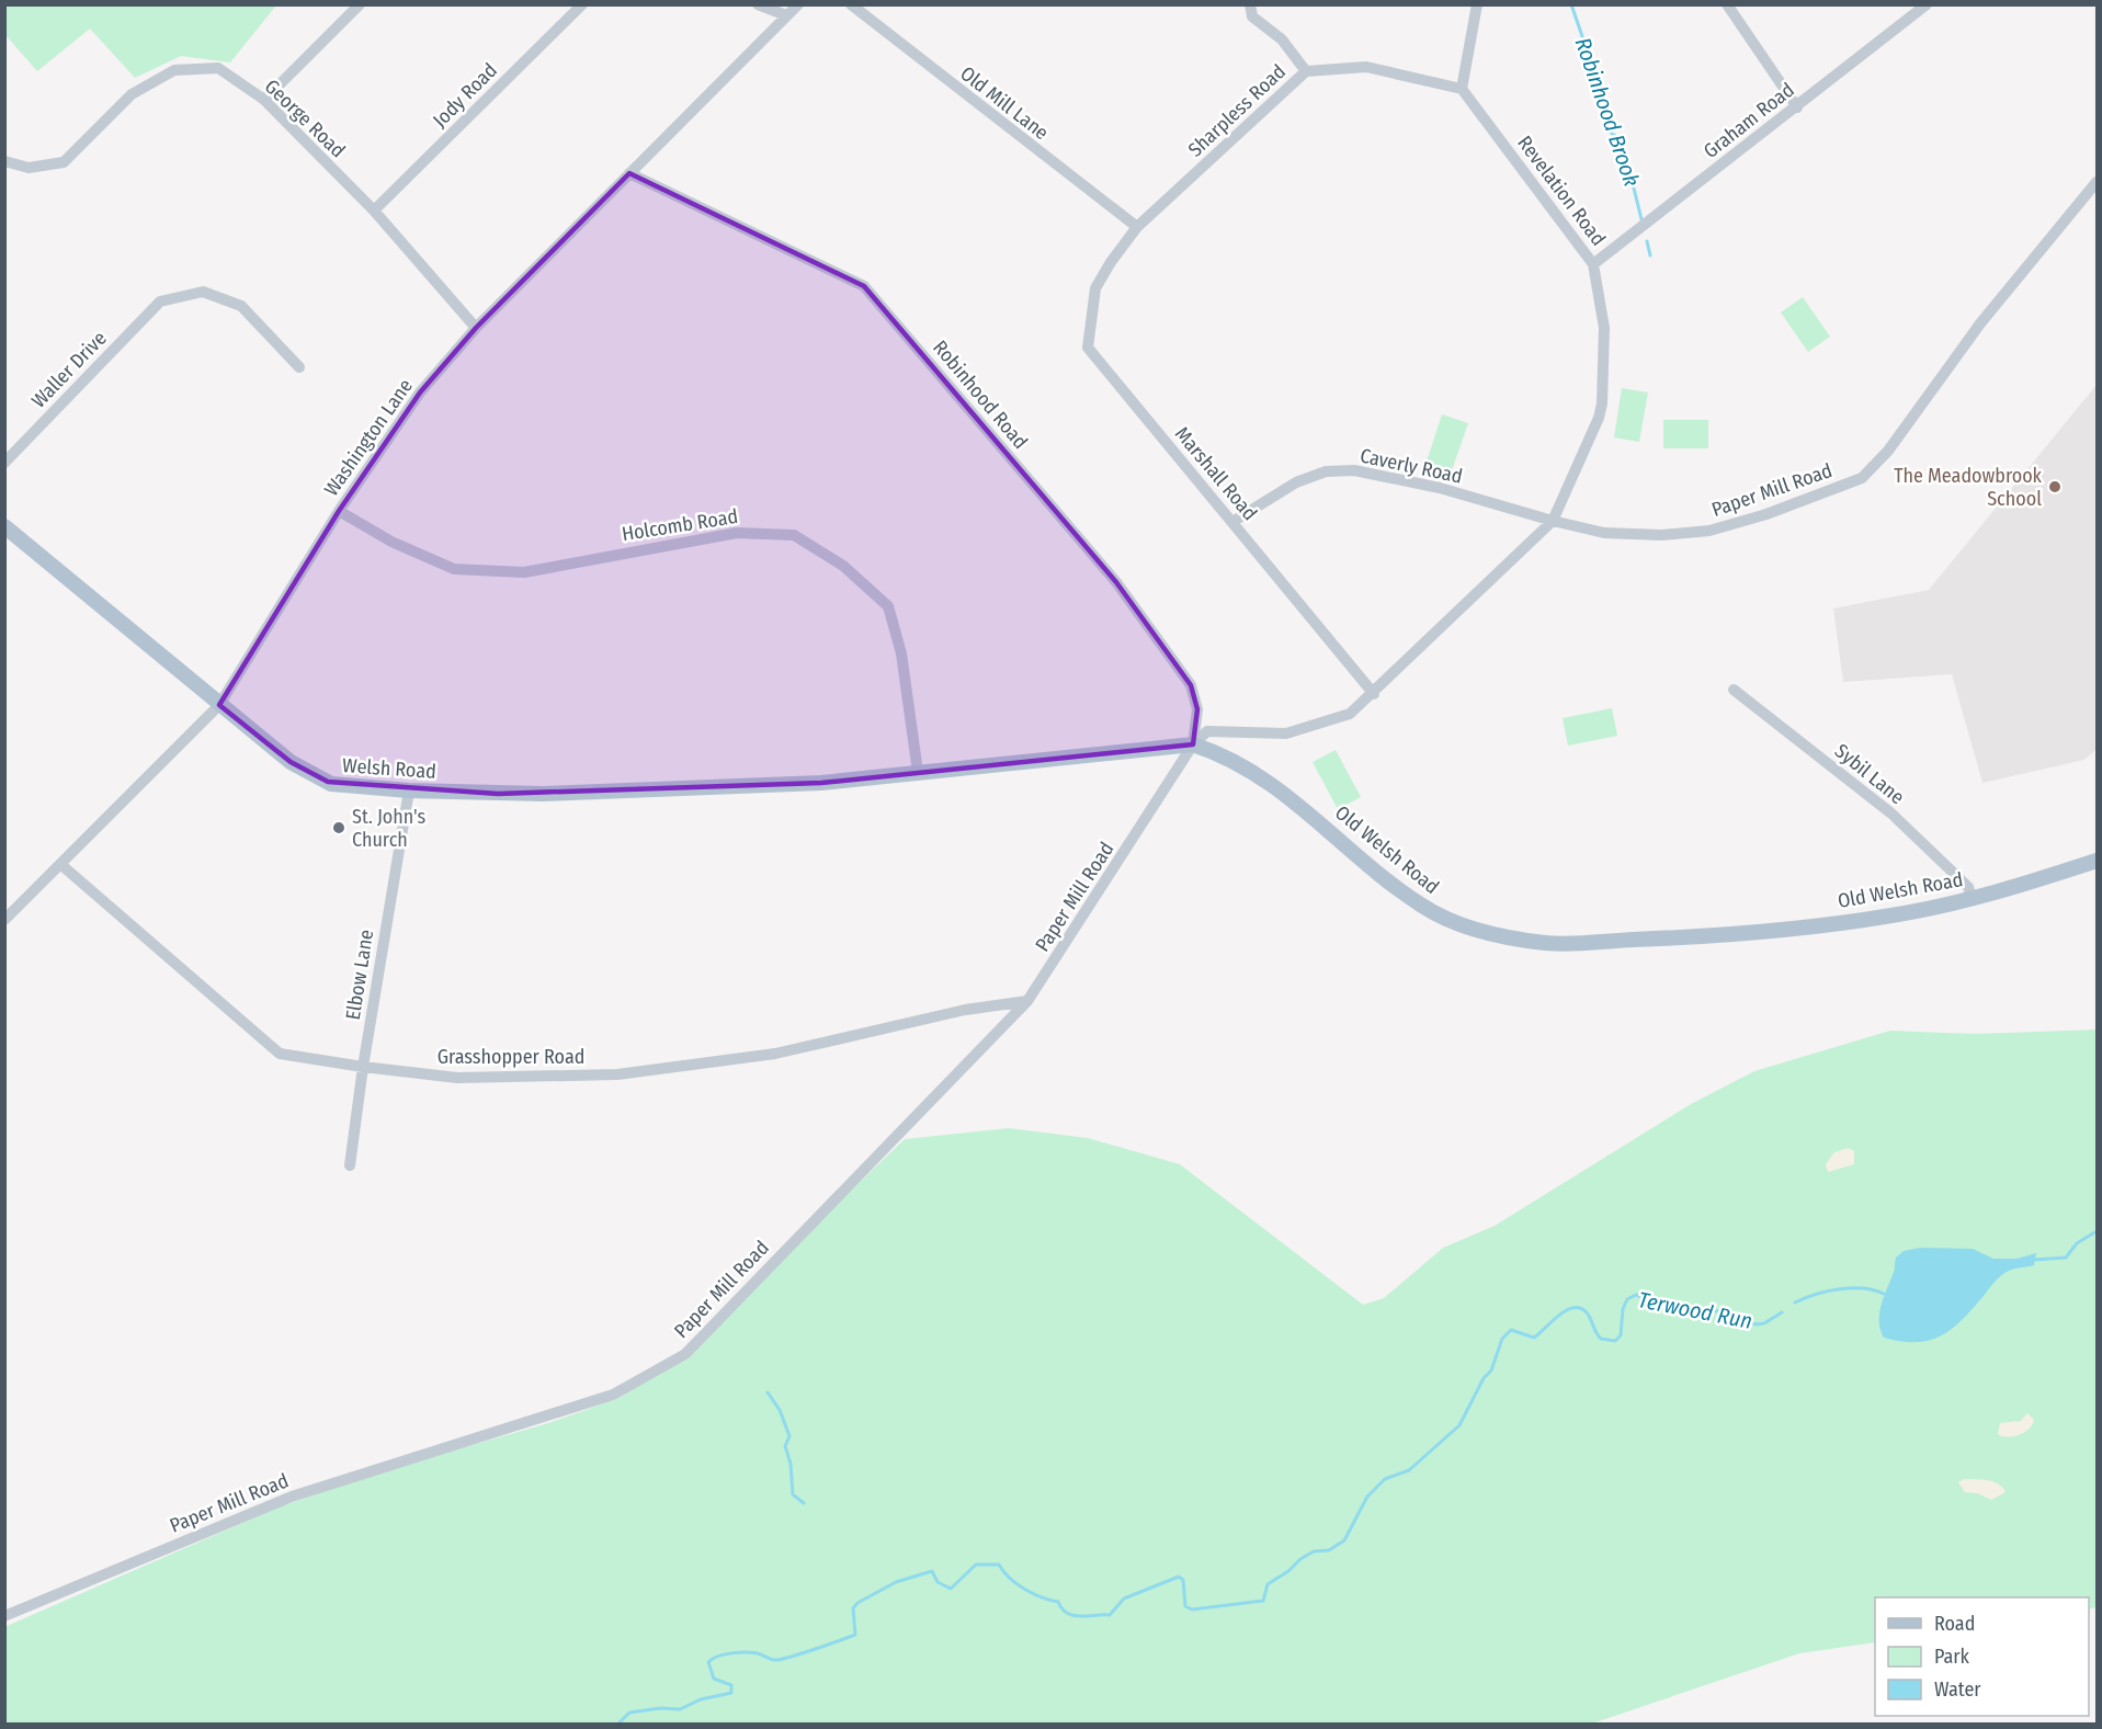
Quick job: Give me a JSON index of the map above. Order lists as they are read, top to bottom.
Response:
{
  "streets": {
    "main road": ["Welsh Road", "Old Welsh Road"],
    "street": [
      "Jody Road",
      "Old Mill Lane",
      "Sharpless Road",
      "George Road",
      "Graham Road",
      "Revelation Road",
      "Waller Drive",
      "Robinhood Road",
      "Washington Lane",
      "Caverly Road",
      "Marshall Road",
      "Paper Mill Road",
      "Holcomb Road",
      "Sybil Lane",
      "Elbow Lane",
      "Grasshopper Road"
    ]
  },
  "crossings": [
    ["Jody Road", "George Road"],
    ["Old Mill Lane", "Sharpless Road"],
    ["Sharpless Road", "Revelation Road"],
    ["Sharpless Road", "Marshall Road"],
    ["George Road", "Washington Lane"],
    ["Graham Road", "Revelation Road"],
    ["Revelation Road", "Caverly Road"],
    ["Revelation Road", "Paper Mill Road"],
    ["Robinhood Road", "Washington Lane"],
    ["Robinhood Road", "Paper Mill Road"],
    ["Robinhood Road", "Old Welsh Road"],
    ["Washington Lane", "Holcomb Road"],
    ["Washington Lane", "Welsh Road"],
    ["Washington Lane", "Grasshopper Road"],
    ["Caverly Road", "Marshall Road"],
    ["Caverly Road", "Paper Mill Road"],
    ["Paper Mill Road", "Old Welsh Road"],
    ["Paper Mill Road", "Grasshopper Road"],
    ["Holcomb Road", "Old Welsh Road"],
    ["Welsh Road", "Old Welsh Road"],
    ["Welsh Road", "Elbow Lane"],
    ["Sybil Lane", "Old Welsh Road"],
    ["Elbow Lane", "Grasshopper Road"]
  ],
  "water": ["Robinhood Brook", "Terwood Run"],
  "places": ["The Meadowbrook School", "St. John's Church"],
  "legend": ["Road", "Park", "Water"]
}
